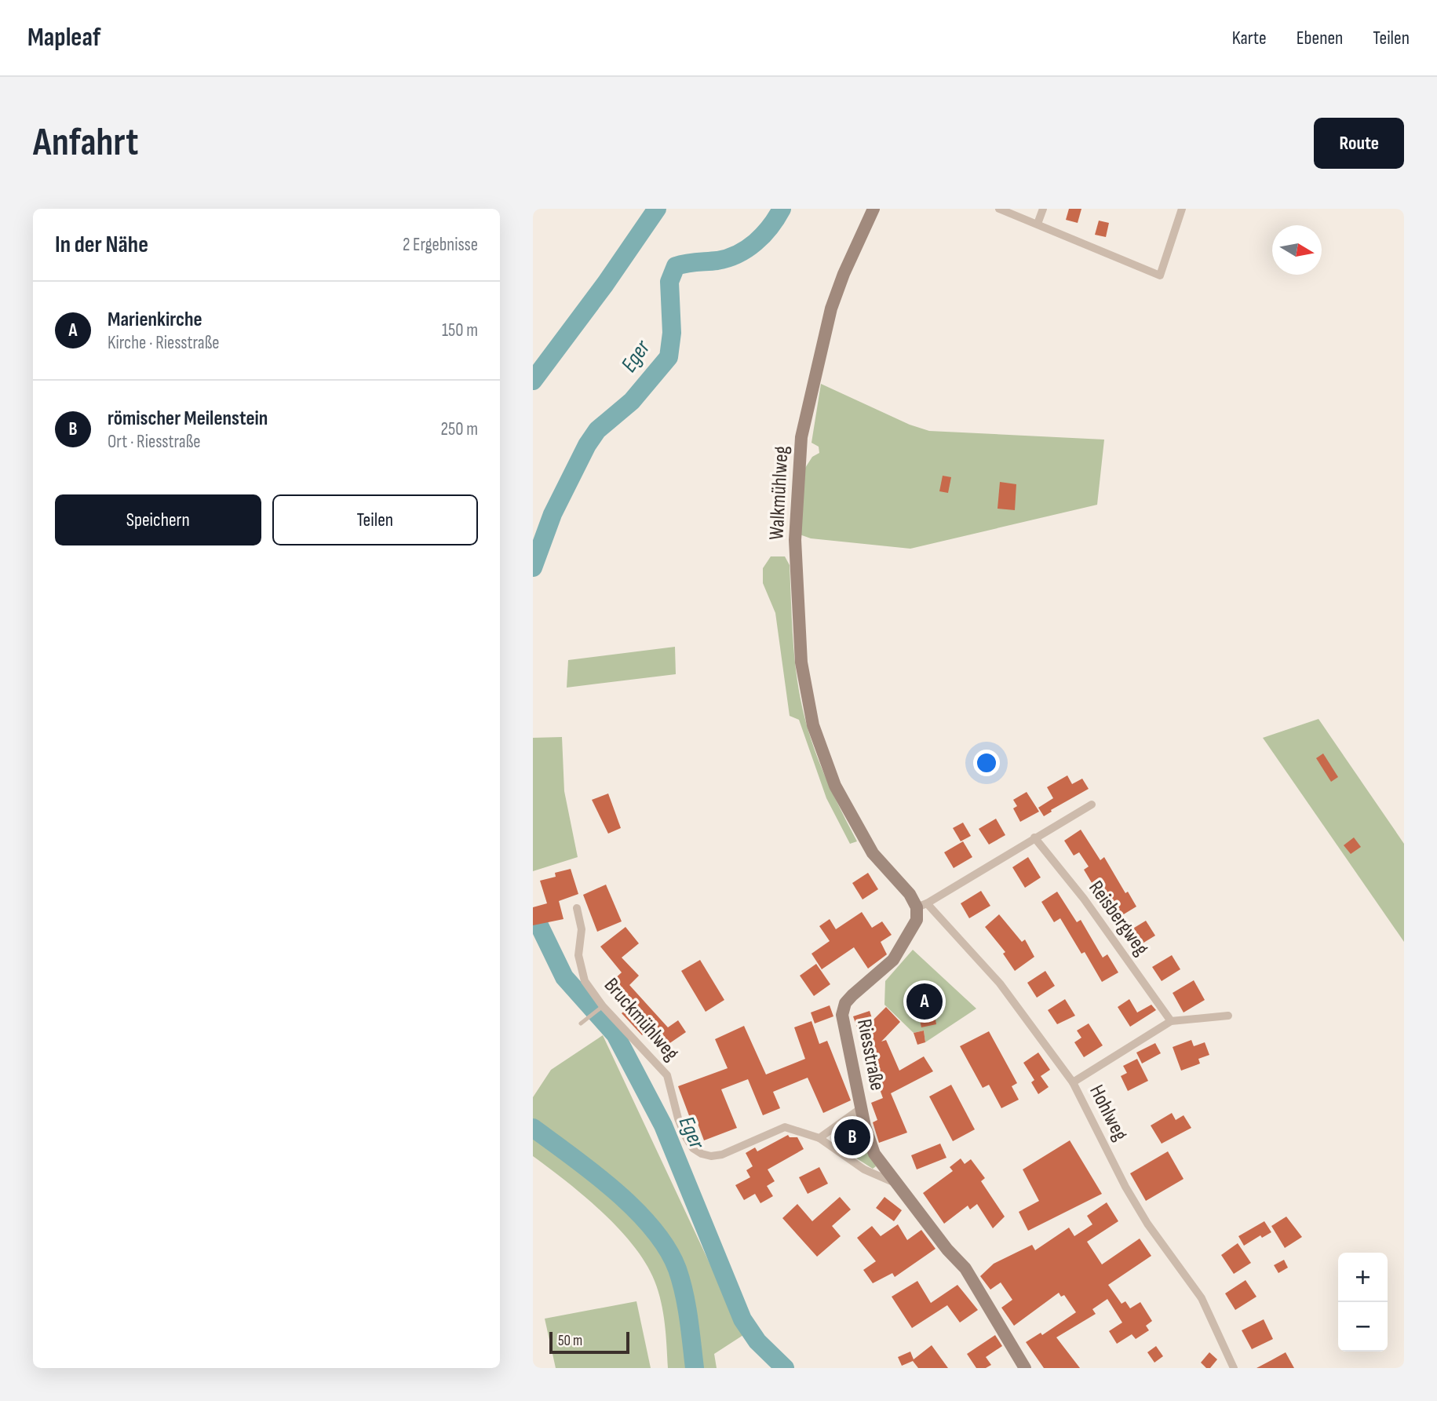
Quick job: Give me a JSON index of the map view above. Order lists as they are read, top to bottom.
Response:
{
  "streets": {
    "street": [
      "Walkmühlweg",
      "Reisbergweg",
      "Bruckmühlweg",
      "Riesstraße",
      "Hohlweg"
    ]
  },
  "crossings": [
    ["Walkmühlweg", "Riesstraße"],
    ["Walkmühlweg", "Hohlweg"],
    ["Bruckmühlweg", "Riesstraße"],
    ["Riesstraße", "Hohlweg"]
  ],
  "water": ["Eger"],
  "scale_bar": "50 m",
  "north": "right",
  "page": {
    "header": "Mapleaf",
    "nav": ["Karte", "Ebenen", "Teilen"],
    "buttons": [
      "Route",
      ["Speichern", "Teilen"]
    ],
    "title": "Anfahrt",
    "heading": ["In der Nähe", "2 Ergebnisse"],
    "list": [
      {
        "mark": "A",
        "name": "Marienkirche",
        "note": "Kirche · Riesstraße",
        "value": "150 m"
      },
      {
        "mark": "B",
        "name": "römischer Meilenstein",
        "note": "Ort · Riesstraße",
        "value": "250 m"
      }
    ],
    "pins": ["A", "B"],
    "map_buttons": ["+", "−"],
    "scale": "50 m"
  }
}
